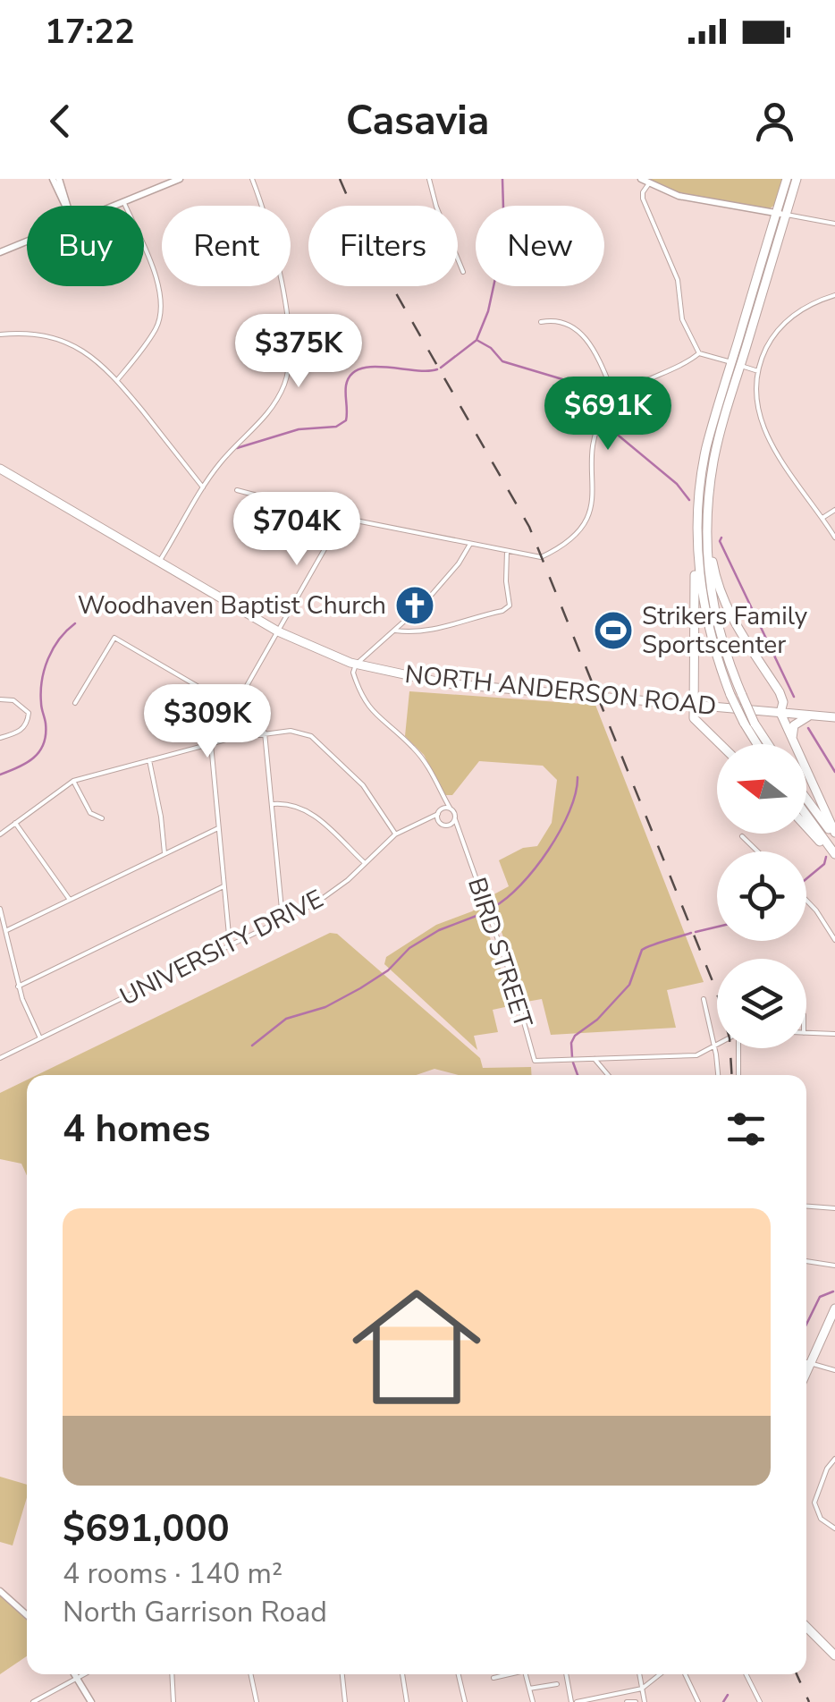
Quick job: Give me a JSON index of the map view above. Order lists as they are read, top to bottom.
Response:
{
  "streets": {
    "main road": ["NORTH ANDERSON ROAD"],
    "street": ["UNIVERSITY DRIVE", "BIRD STREET"]
  },
  "crossings": [
    ["NORTH ANDERSON ROAD", "BIRD STREET"],
    ["UNIVERSITY DRIVE", "BIRD STREET"]
  ],
  "places": {
    "church": ["Woodhaven Baptist Church"],
    "sports": ["Strikers Family Sportscenter"]
  },
  "north": "left",
  "page": {
    "status": "17:22",
    "header": "Casavia",
    "chip": [
      "Buy",
      "Rent",
      "Filters",
      "New"
    ],
    "price": [
      "$375K",
      "$691K",
      "$704K",
      "$309K"
    ],
    "heading": "4 homes",
    "list": [
      {
        "name": "$691,000",
        "note": "4 rooms · 140 m² · North Garrison Road"
      }
    ]
  }
}
